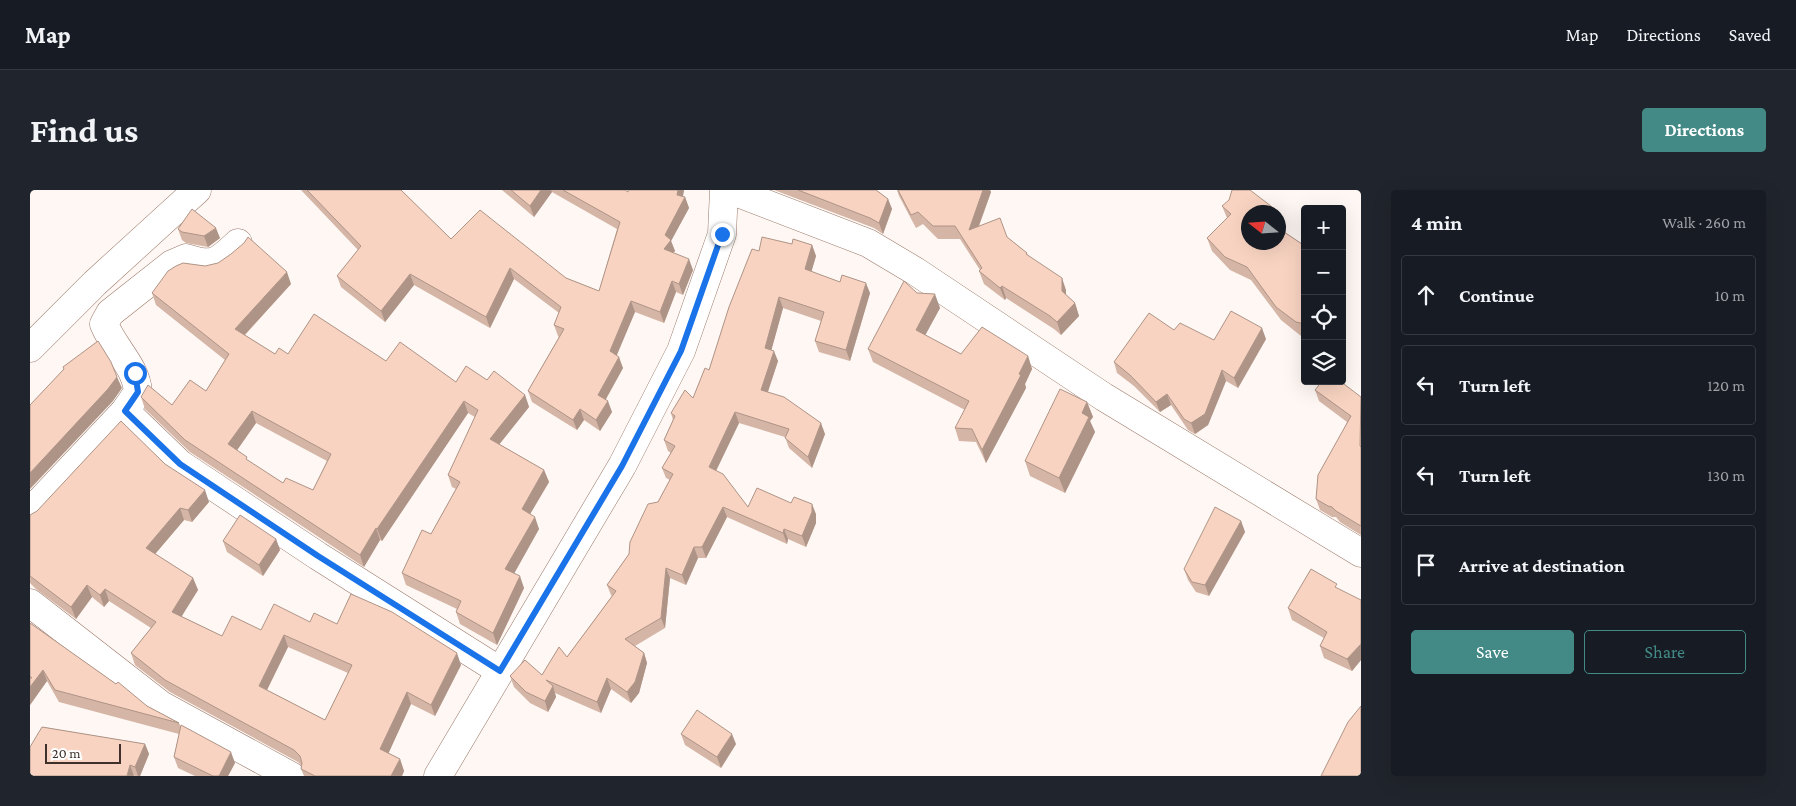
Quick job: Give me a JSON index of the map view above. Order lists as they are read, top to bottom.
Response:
{
  "scale_bar": "20 m",
  "north": "left",
  "page": {
    "header": "Map",
    "nav": ["Map", "Directions", "Saved"],
    "buttons": [
      "Directions",
      ["Save", "Share"]
    ],
    "title": "Find us",
    "heading": ["4 min", "Walk · 260 m"],
    "map_buttons": ["+", "−"],
    "list": [
      ["Continue", "10 m"],
      ["Turn left", "120 m"],
      ["Turn left", "130 m"],
      "Arrive at destination"
    ],
    "scale": "20 m"
  }
}
